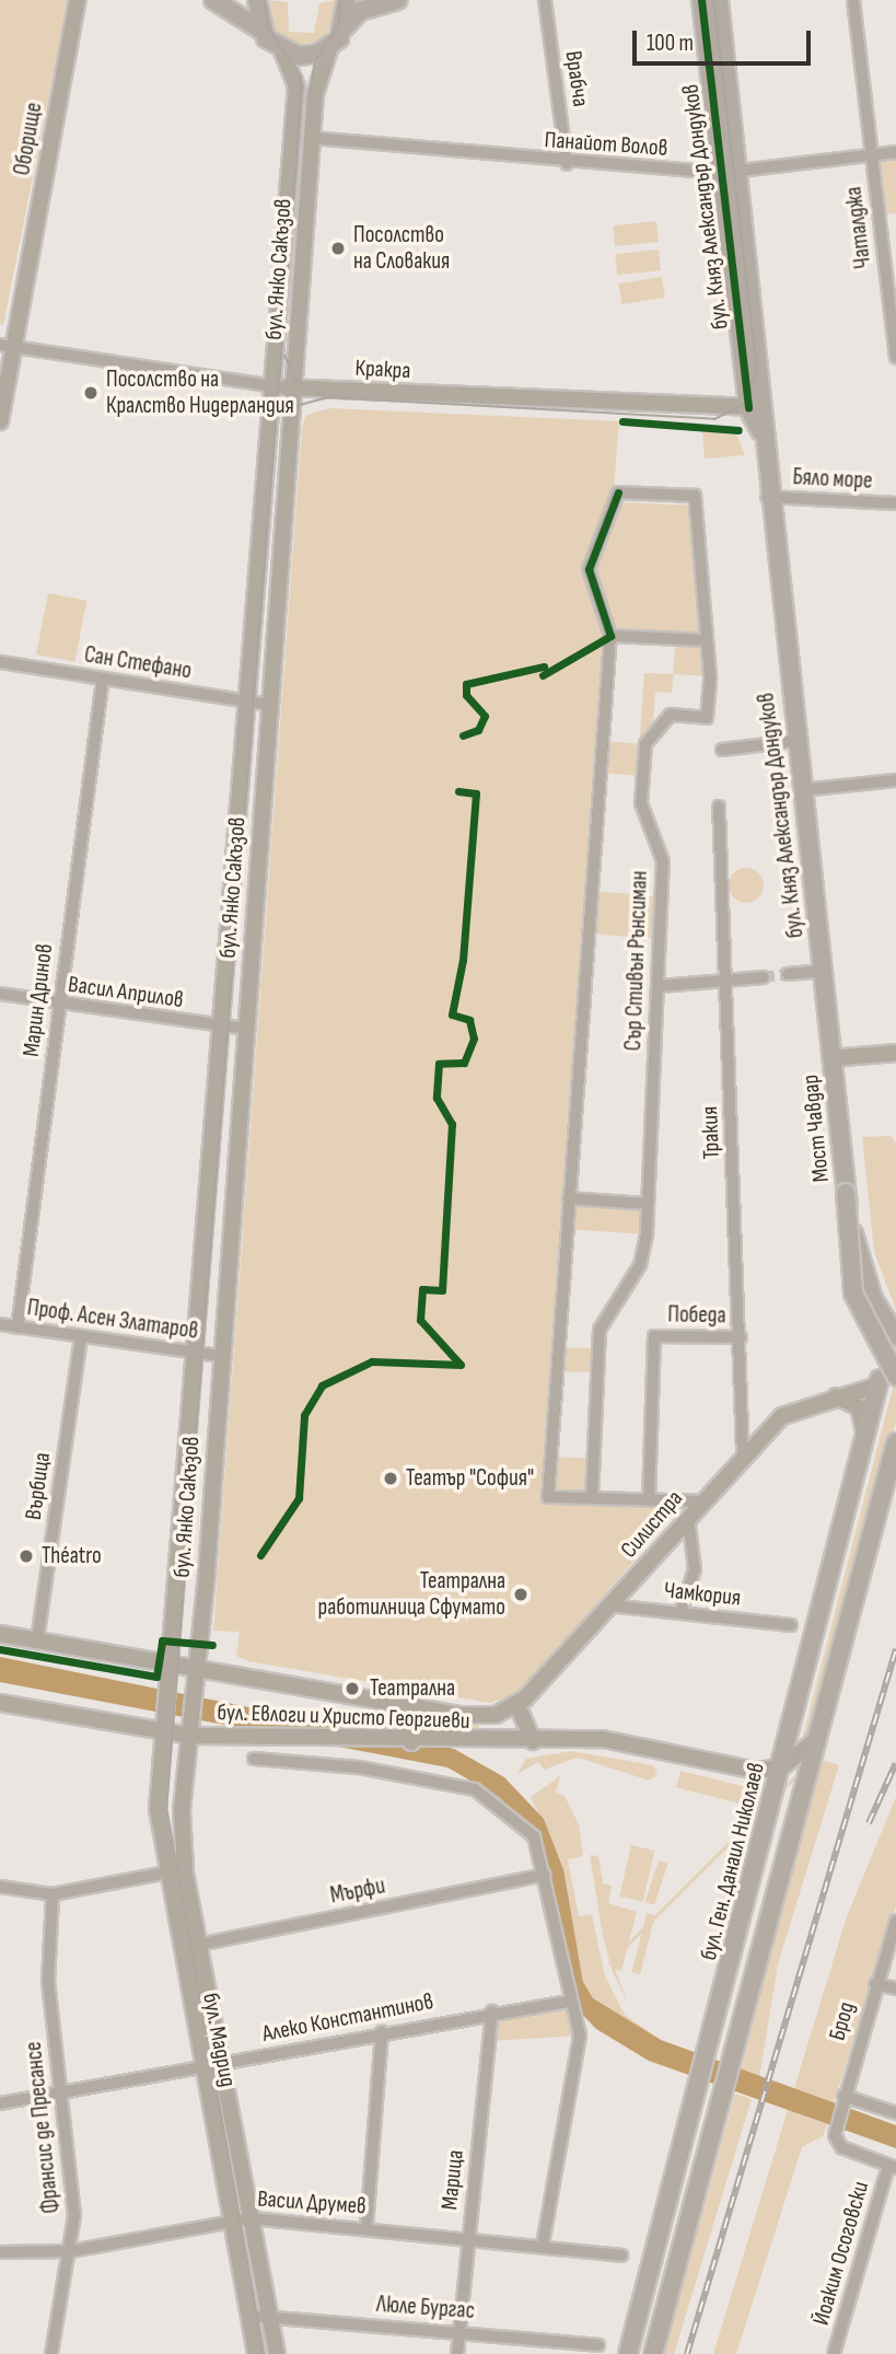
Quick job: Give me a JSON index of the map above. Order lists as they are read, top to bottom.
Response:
{
  "streets": {
    "main road": [
      "Оборище",
      "бул. Княз Александър Дондуков",
      "бул. Янко Сакъзов",
      "Кракра",
      "Мост Чавдар",
      "Силистра",
      "бул. Евлоги и Христо Георгиеви",
      "бул. Ген. Данаил Николаев",
      "бул. Мадрид"
    ],
    "street": [
      "Врабча",
      "Панайот Волов",
      "Чаталджа",
      "Бяло море",
      "Сан Стефано",
      "Сър Стивън Рънсиман",
      "Васил Априлов",
      "Марин Дринов",
      "Тракия",
      "Победа",
      "Проф. Асен Златаров",
      "Върбица",
      "Чамкория",
      "Мърфи",
      "Алеко Константинов",
      "Брод",
      "Франсис де Пресансе",
      "Марица",
      "Васил Друмев",
      "Йоаким Осоговски",
      "Люле Бургас"
    ]
  },
  "crossings": [
    ["Врабча", "Панайот Волов"],
    ["Оборище", "Кракра"],
    ["Панайот Волов", "бул. Княз Александър Дондуков"],
    ["Панайот Волов", "Чаталджа"],
    ["Панайот Волов", "бул. Янко Сакъзов"],
    ["бул. Княз Александър Дондуков", "Кракра"],
    ["бул. Княз Александър Дондуков", "Бяло море"],
    ["бул. Княз Александър Дондуков", "Мост Чавдар"],
    ["бул. Янко Сакъзов", "Кракра"],
    ["бул. Янко Сакъзов", "Сан Стефано"],
    ["бул. Янко Сакъзов", "Васил Априлов"],
    ["бул. Янко Сакъзов", "Проф. Асен Златаров"],
    ["бул. Янко Сакъзов", "бул. Евлоги и Христо Георгиеви"],
    ["бул. Янко Сакъзов", "бул. Мадрид"],
    ["Сан Стефано", "Марин Дринов"],
    ["Васил Априлов", "Марин Дринов"],
    ["Марин Дринов", "Проф. Асен Златаров"],
    ["Мост Чавдар", "Силистра"],
    ["Мост Чавдар", "бул. Ген. Данаил Николаев"],
    ["Тракия", "Победа"],
    ["Тракия", "Силистра"],
    ["Проф. Асен Златаров", "Върбица"],
    ["Върбица", "бул. Евлоги и Христо Георгиеви"],
    ["Силистра", "Чамкория"],
    ["Силистра", "бул. Евлоги и Христо Георгиеви"],
    ["Силистра", "бул. Ген. Данаил Николаев"],
    ["бул. Евлоги и Христо Георгиеви", "бул. Ген. Данаил Николаев"],
    ["бул. Евлоги и Христо Георгиеви", "Мърфи"],
    ["бул. Евлоги и Христо Георгиеви", "Алеко Константинов"],
    ["бул. Евлоги и Христо Георгиеви", "бул. Мадрид"],
    ["бул. Евлоги и Христо Георгиеви", "Васил Друмев"],
    ["Мърфи", "бул. Мадрид"],
    ["Алеко Константинов", "бул. Мадрид"],
    ["Алеко Константинов", "Франсис де Пресансе"],
    ["Алеко Константинов", "Марица"],
    ["Брод", "Йоаким Осоговски"],
    ["бул. Мадрид", "Васил Друмев"],
    ["бул. Мадрид", "Люле Бургас"],
    ["Франсис де Пресансе", "Васил Друмев"],
    ["Марица", "Васил Друмев"],
    ["Марица", "Люле Бургас"]
  ],
  "places": [
    "Посолство на Словакия",
    "Посолство на Кралство Нидерландия",
    "Театър \"София\"",
    "Théatro",
    "Театрална работилница Сфумато",
    "Театрална"
  ],
  "scale_bar": "100 m"
}
